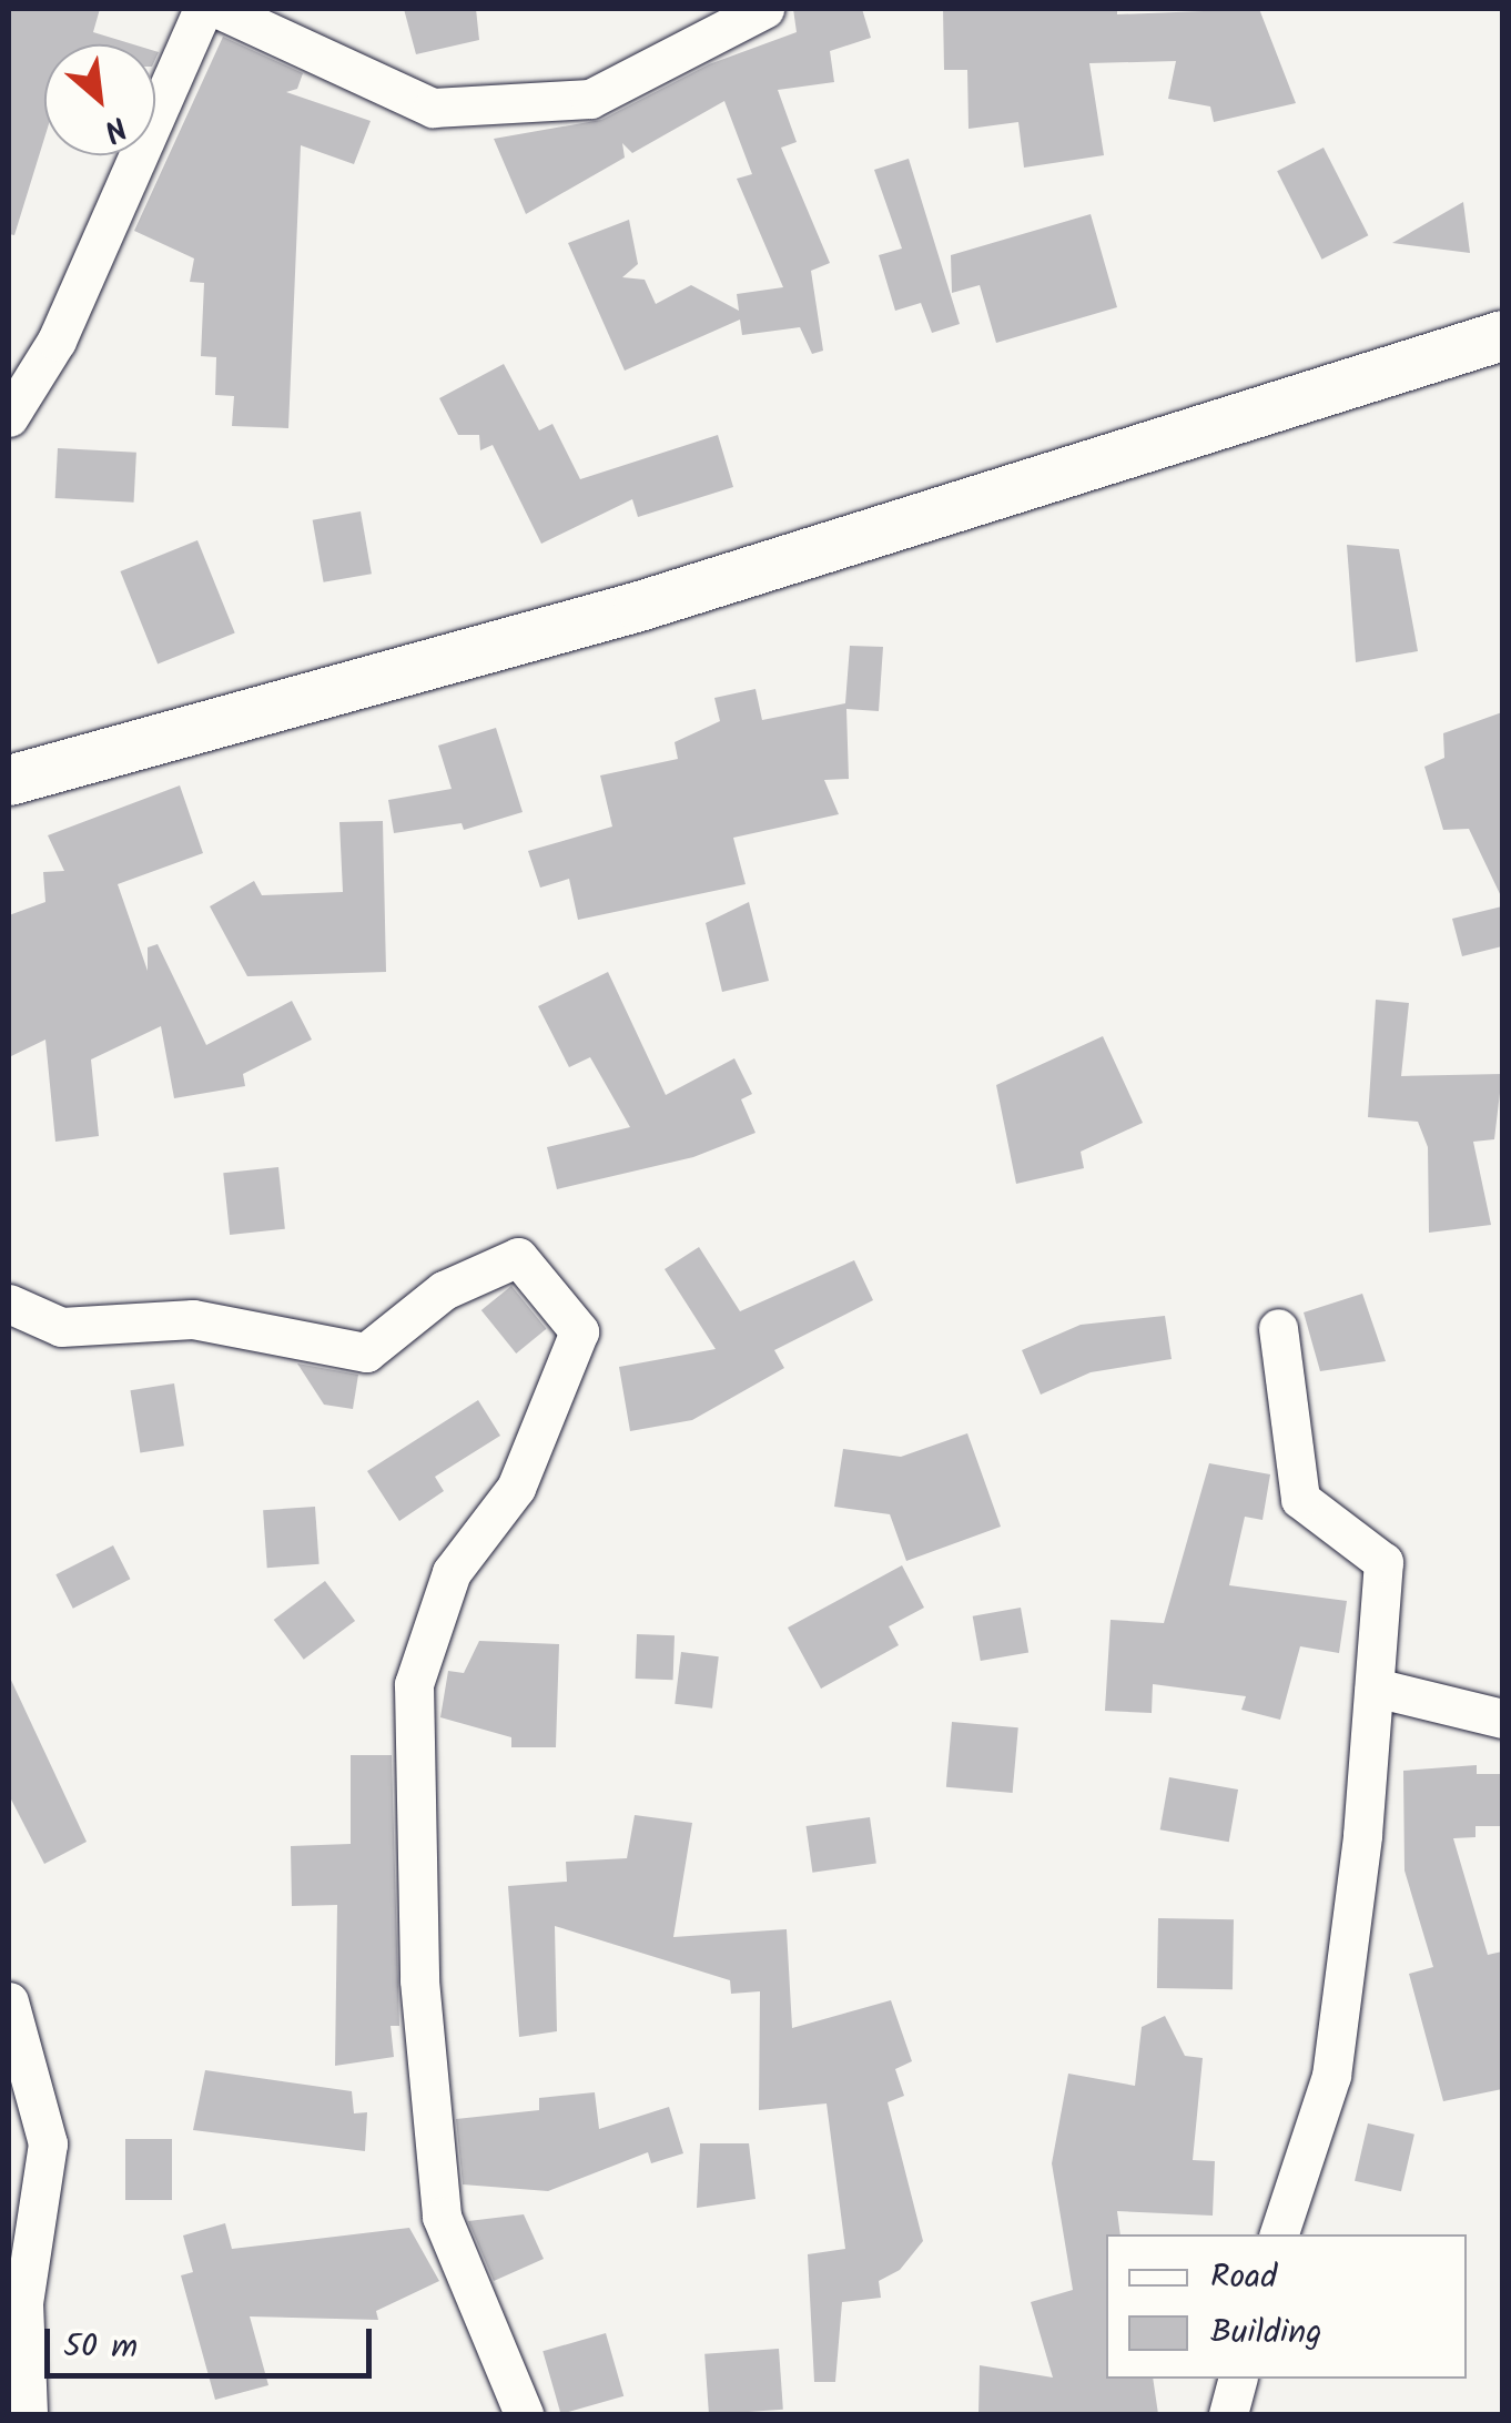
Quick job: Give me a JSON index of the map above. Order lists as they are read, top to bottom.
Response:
{
  "legend": ["Road", "Building"],
  "scale_bar": "50 m",
  "north": "bottom right"
}
